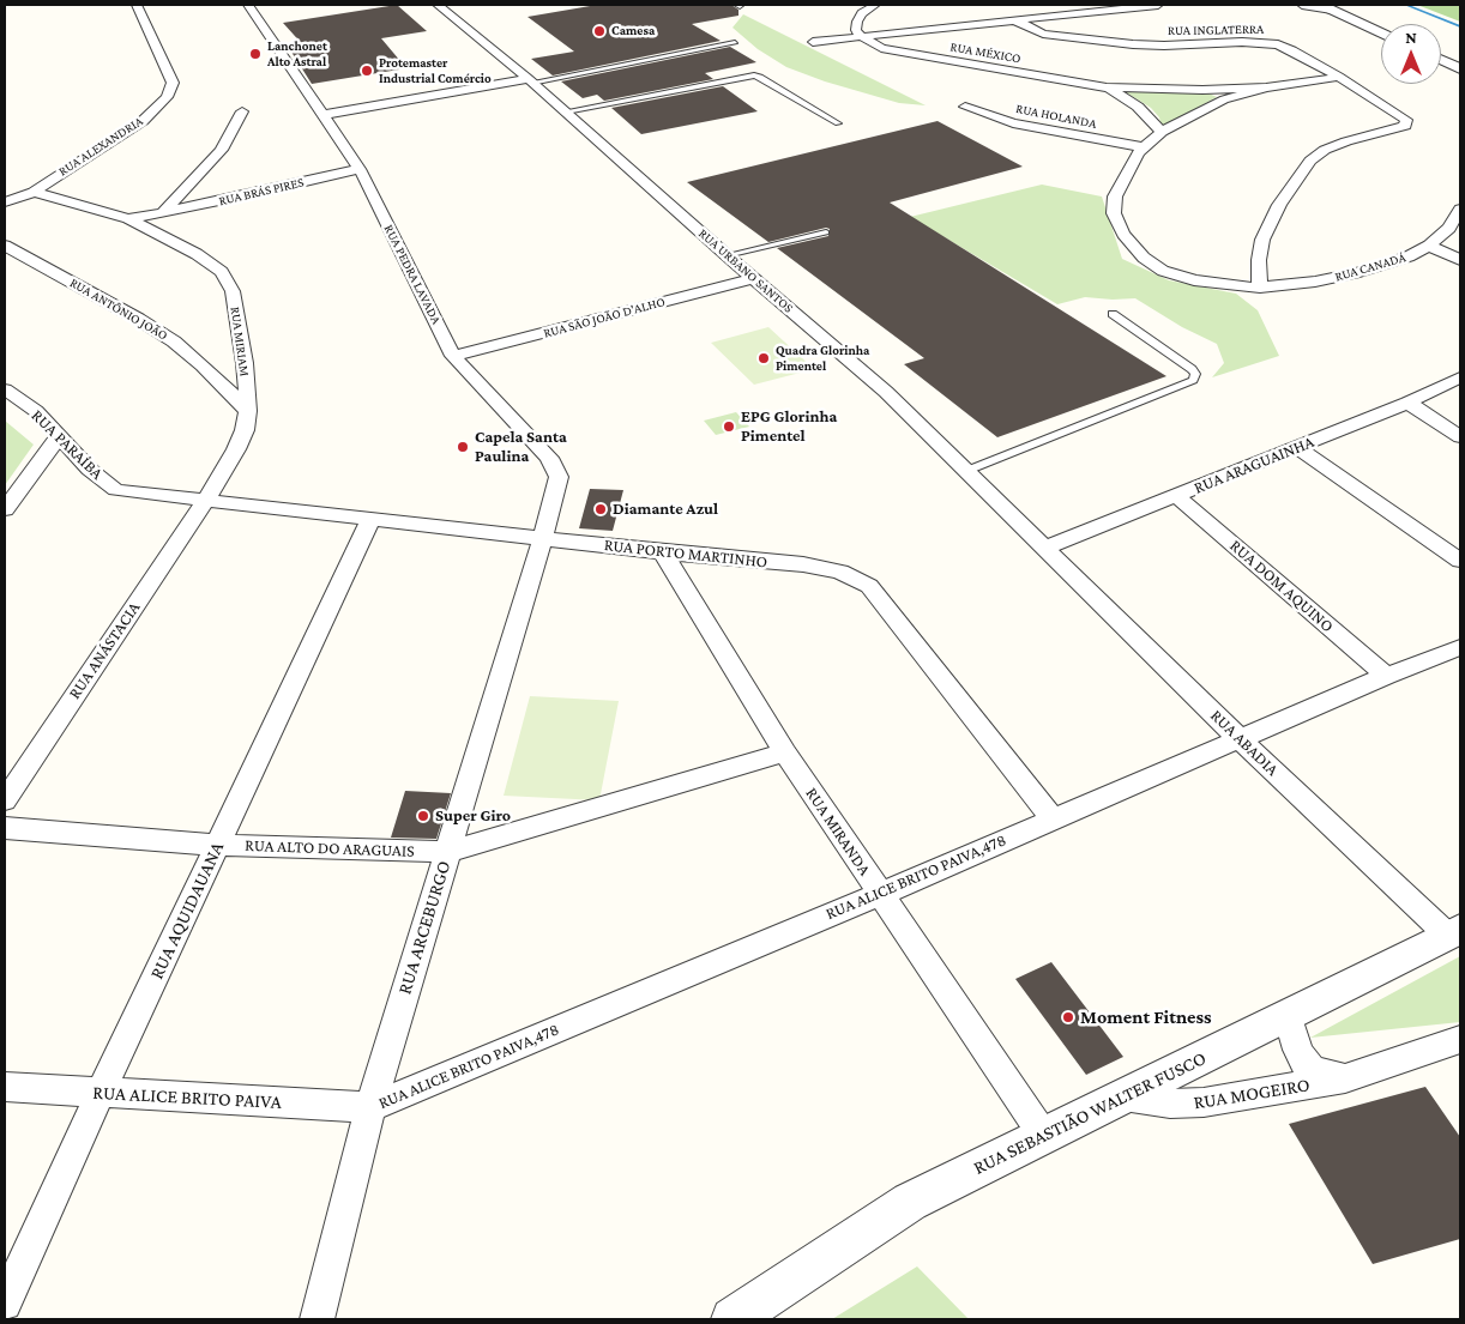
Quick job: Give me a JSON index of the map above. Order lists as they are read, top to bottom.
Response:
{
  "streets": {
    "street": [
      "RUA INGLATERRA",
      "RUA MÉXICO",
      "RUA HOLANDA",
      "RUA ALEXANDRIA",
      "RUA BRÁS PIRES",
      "RUA CANADÁ",
      "RUA URBANO SANTOS",
      "RUA PEDRA LAVADA",
      "RUA ANTÔNIO JOÃO",
      "RUA SÃO JOÃO D'ALHO",
      "RUA MIRIAM",
      "RUA PARAÍBA",
      "RUA ARAGUAINHA",
      "RUA PORTO MARTINHO",
      "RUA DOM AQUINO",
      "RUA ANÁSTACIA",
      "RUA ABADIA",
      "RUA MIRANDA",
      "RUA ALTO DO ARAGUAIS",
      "RUA ALICE BRITO PAIVA,478",
      "RUA AQUIDAUANA",
      "RUA ARCEBURGO",
      "RUA MOGEIRO",
      "RUA ALICE BRITO PAIVA",
      "RUA SEBASTIÃO WALTER FUSCO"
    ]
  },
  "crossings": [
    ["RUA INGLATERRA", "RUA MÉXICO"],
    ["RUA INGLATERRA", "RUA CANADÁ"],
    ["RUA MÉXICO", "RUA CANADÁ"],
    ["RUA HOLANDA", "RUA CANADÁ"],
    ["RUA ALEXANDRIA", "RUA MIRIAM"],
    ["RUA BRÁS PIRES", "RUA PEDRA LAVADA"],
    ["RUA BRÁS PIRES", "RUA MIRIAM"],
    ["RUA URBANO SANTOS", "RUA SÃO JOÃO D'ALHO"],
    ["RUA URBANO SANTOS", "RUA ARAGUAINHA"],
    ["RUA URBANO SANTOS", "RUA ABADIA"],
    ["RUA PEDRA LAVADA", "RUA SÃO JOÃO D'ALHO"],
    ["RUA PEDRA LAVADA", "RUA PORTO MARTINHO"],
    ["RUA PEDRA LAVADA", "RUA ARCEBURGO"],
    ["RUA ANTÔNIO JOÃO", "RUA MIRIAM"],
    ["RUA MIRIAM", "RUA PARAÍBA"],
    ["RUA MIRIAM", "RUA PORTO MARTINHO"],
    ["RUA MIRIAM", "RUA ANÁSTACIA"],
    ["RUA PARAÍBA", "RUA PORTO MARTINHO"],
    ["RUA PARAÍBA", "RUA ANÁSTACIA"],
    ["RUA ARAGUAINHA", "RUA DOM AQUINO"],
    ["RUA ARAGUAINHA", "RUA ABADIA"],
    ["RUA PORTO MARTINHO", "RUA ANÁSTACIA"],
    ["RUA PORTO MARTINHO", "RUA MIRANDA"],
    ["RUA PORTO MARTINHO", "RUA ALICE BRITO PAIVA,478"],
    ["RUA PORTO MARTINHO", "RUA AQUIDAUANA"],
    ["RUA PORTO MARTINHO", "RUA ARCEBURGO"],
    ["RUA DOM AQUINO", "RUA ALICE BRITO PAIVA,478"],
    ["RUA ABADIA", "RUA ALICE BRITO PAIVA,478"],
    ["RUA ABADIA", "RUA SEBASTIÃO WALTER FUSCO"],
    ["RUA MIRANDA", "RUA ALTO DO ARAGUAIS"],
    ["RUA MIRANDA", "RUA ALICE BRITO PAIVA,478"],
    ["RUA MIRANDA", "RUA SEBASTIÃO WALTER FUSCO"],
    ["RUA ALTO DO ARAGUAIS", "RUA AQUIDAUANA"],
    ["RUA ALTO DO ARAGUAIS", "RUA ARCEBURGO"],
    ["RUA ALICE BRITO PAIVA,478", "RUA ARCEBURGO"],
    ["RUA ALICE BRITO PAIVA,478", "RUA ALICE BRITO PAIVA"],
    ["RUA AQUIDAUANA", "RUA ALICE BRITO PAIVA"],
    ["RUA ARCEBURGO", "RUA ALICE BRITO PAIVA"],
    ["RUA MOGEIRO", "RUA SEBASTIÃO WALTER FUSCO"]
  ],
  "places": [
    "Camesa",
    "Lanchonet Alto Astral",
    "Protemaster Industrial Comércio",
    "Quadra Glorinha Pimentel",
    "EPG Glorinha Pimentel",
    "Capela Santa Paulina",
    "Diamante Azul",
    "Super Giro",
    "Moment Fitness"
  ],
  "north": "top"
}
